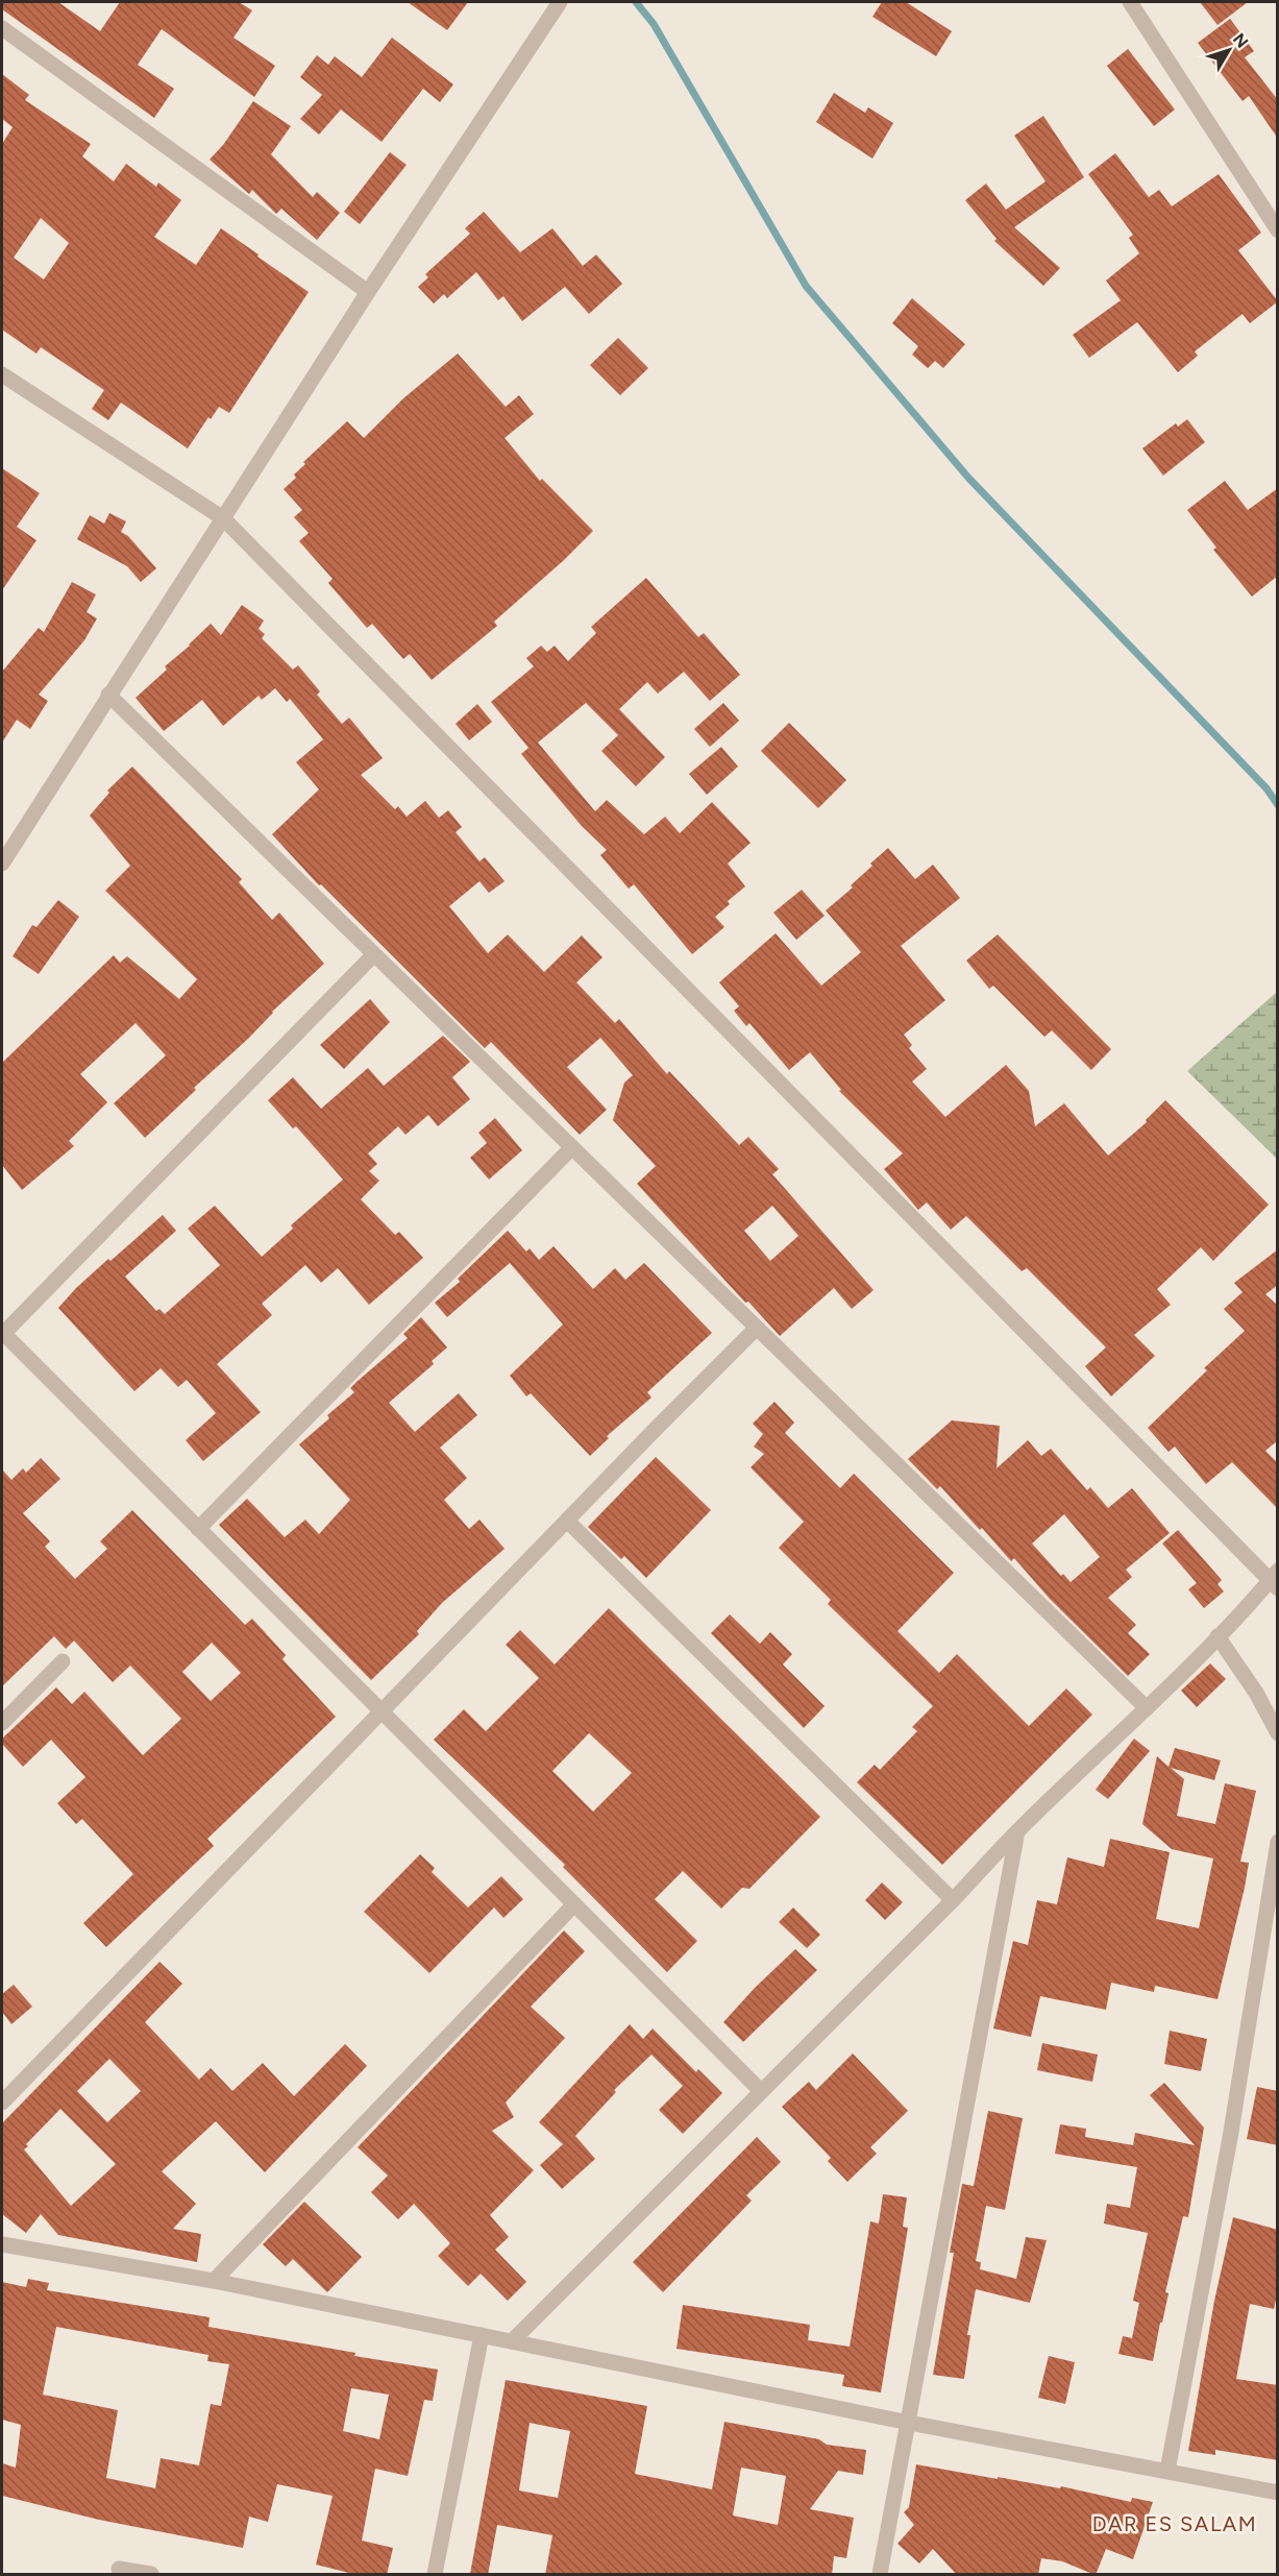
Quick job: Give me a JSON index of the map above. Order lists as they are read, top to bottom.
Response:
{
  "districts": ["DAR ES SALAM"],
  "north": "top right"
}
